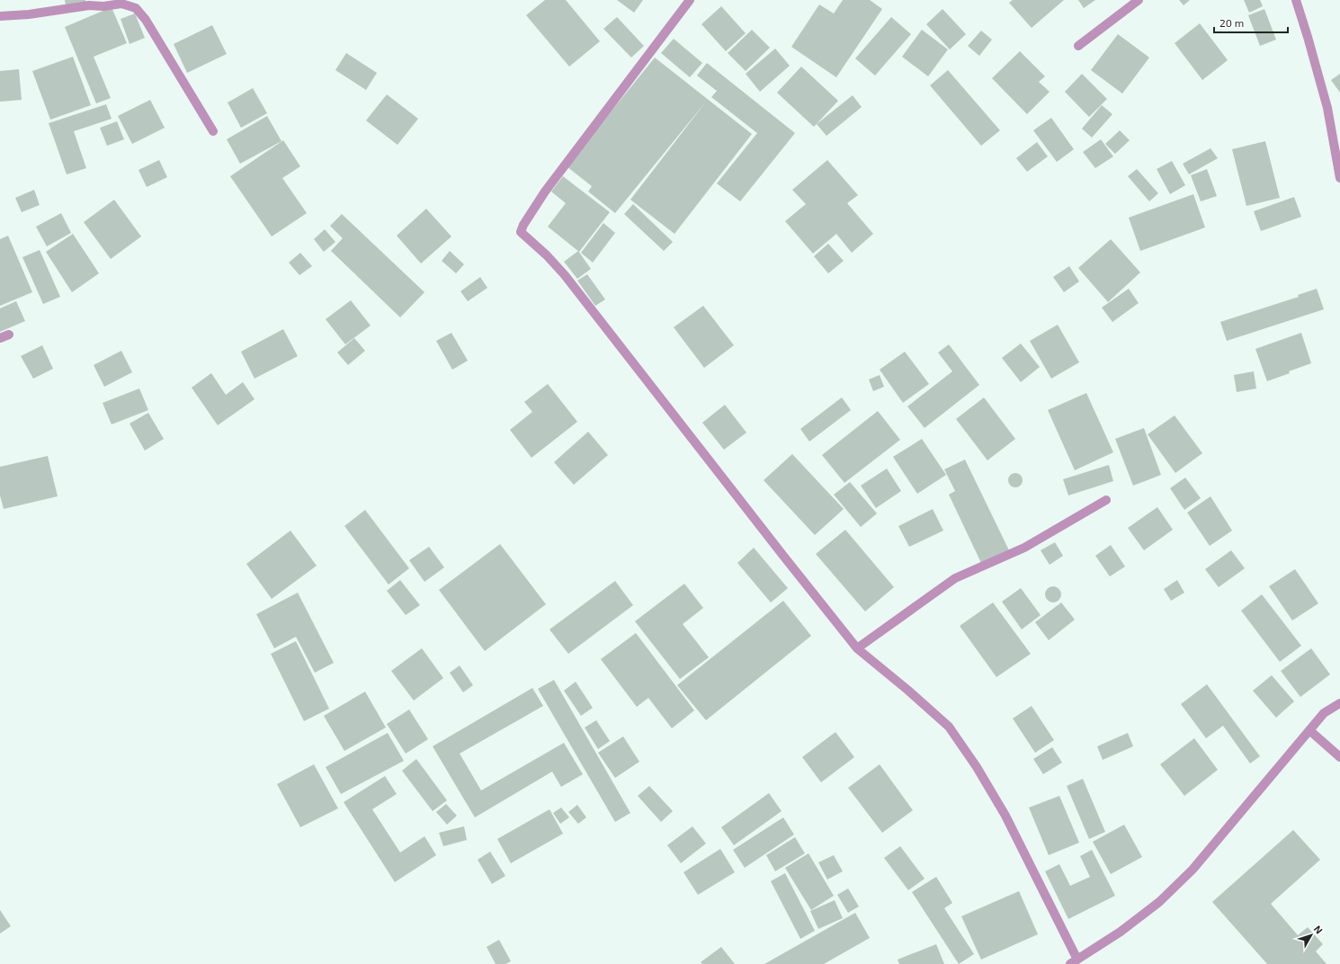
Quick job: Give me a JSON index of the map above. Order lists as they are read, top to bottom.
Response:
{
  "scale_bar": "20 m",
  "north": "top right"
}
